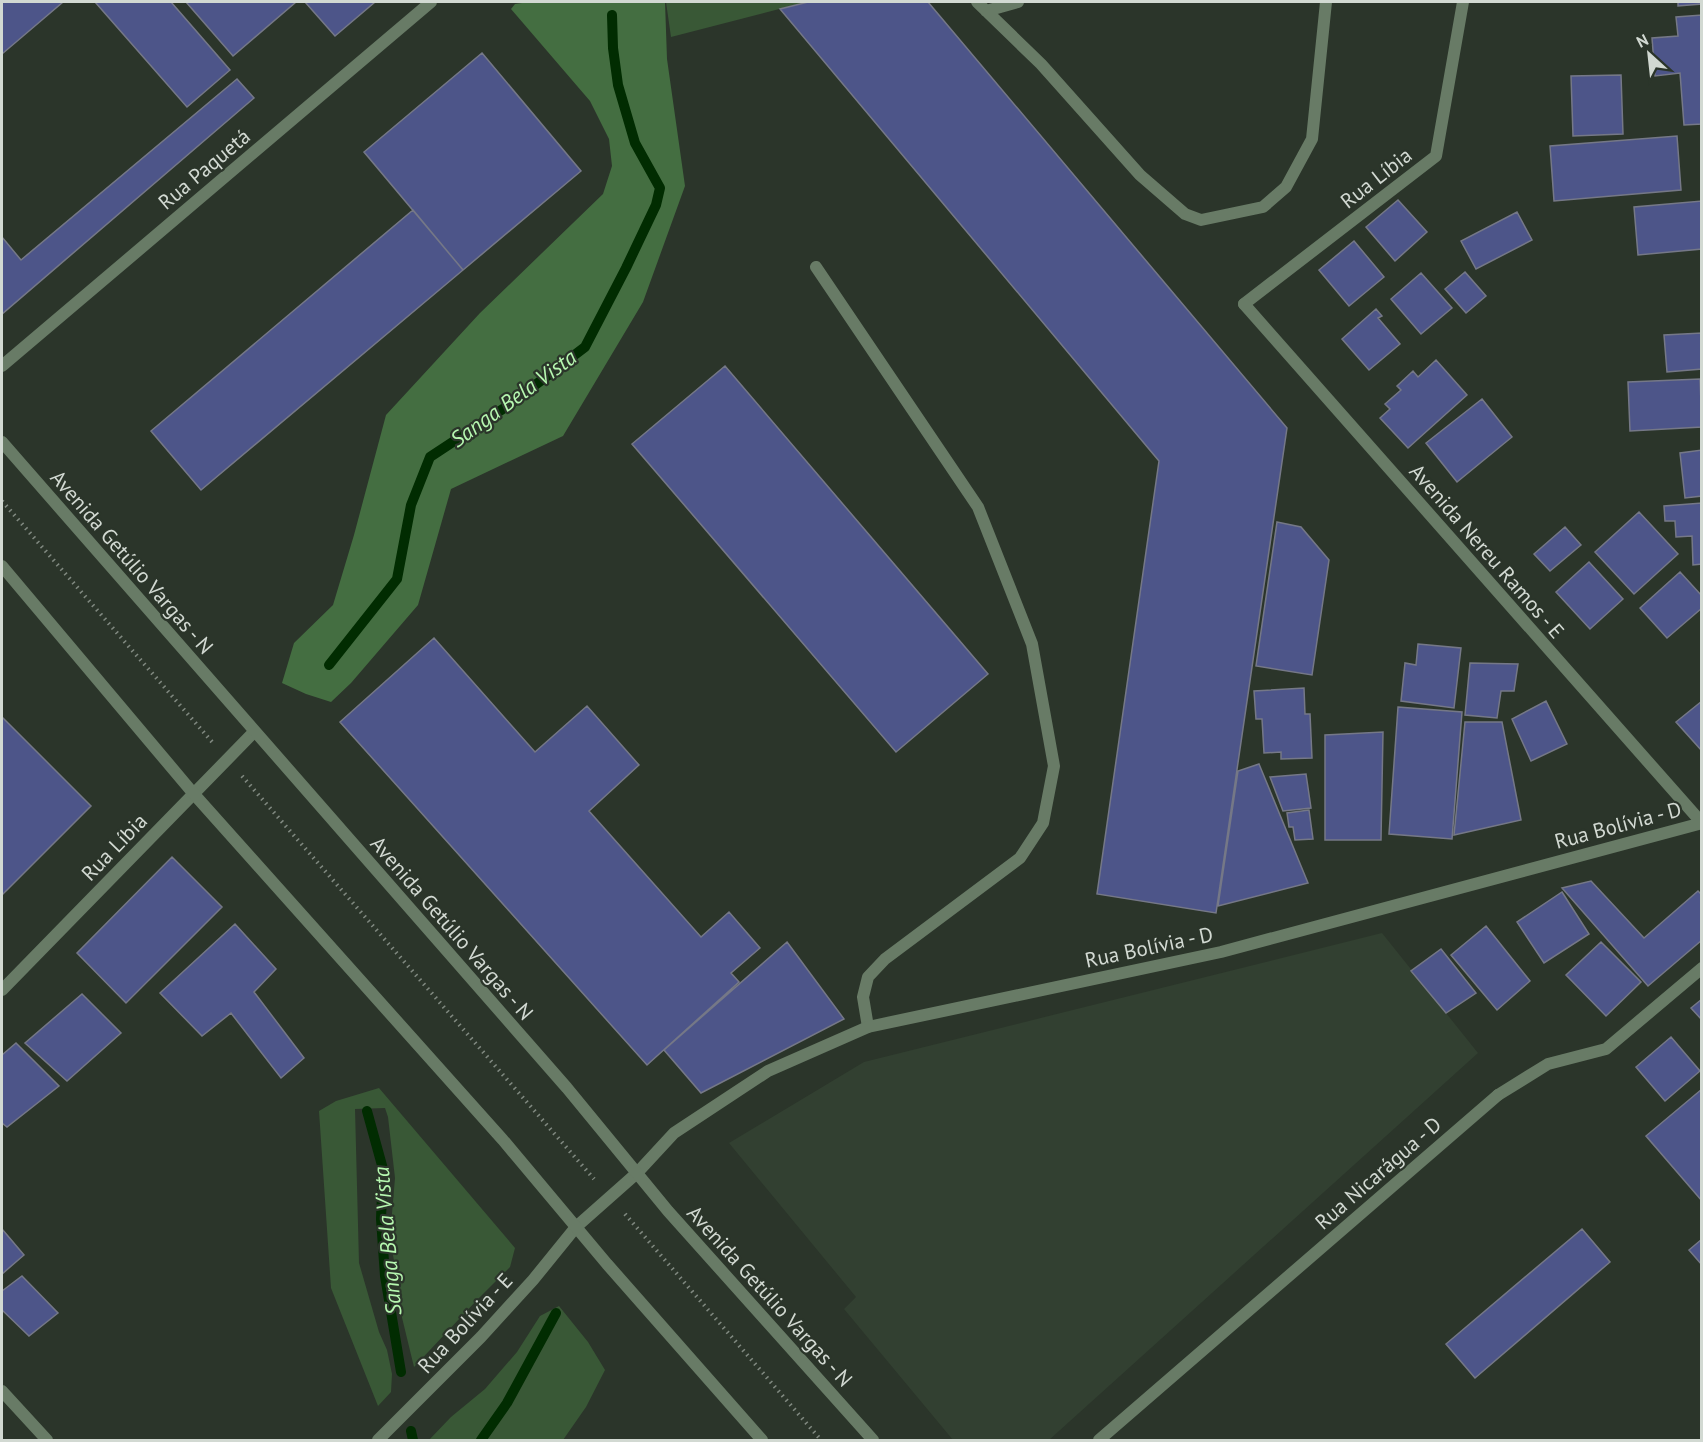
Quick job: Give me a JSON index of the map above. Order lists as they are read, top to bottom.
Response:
{
  "streets": {
    "street": [
      "Rua Paquetá",
      "Rua Líbia",
      "Avenida Nereu Ramos - E",
      "Avenida Getúlio Vargas - N",
      "Rua Bolívia - D",
      "Rua Nicarágua - D",
      "Rua Bolívia - E"
    ]
  },
  "crossings": [
    ["Rua Líbia", "Avenida Nereu Ramos - E"],
    ["Rua Líbia", "Avenida Getúlio Vargas - N"],
    ["Avenida Nereu Ramos - E", "Rua Bolívia - D"],
    ["Avenida Getúlio Vargas - N", "Rua Bolívia - D"],
    ["Rua Bolívia - D", "Rua Bolívia - E"]
  ],
  "water": ["Sanga Bela Vista"],
  "north": "top left"
}
